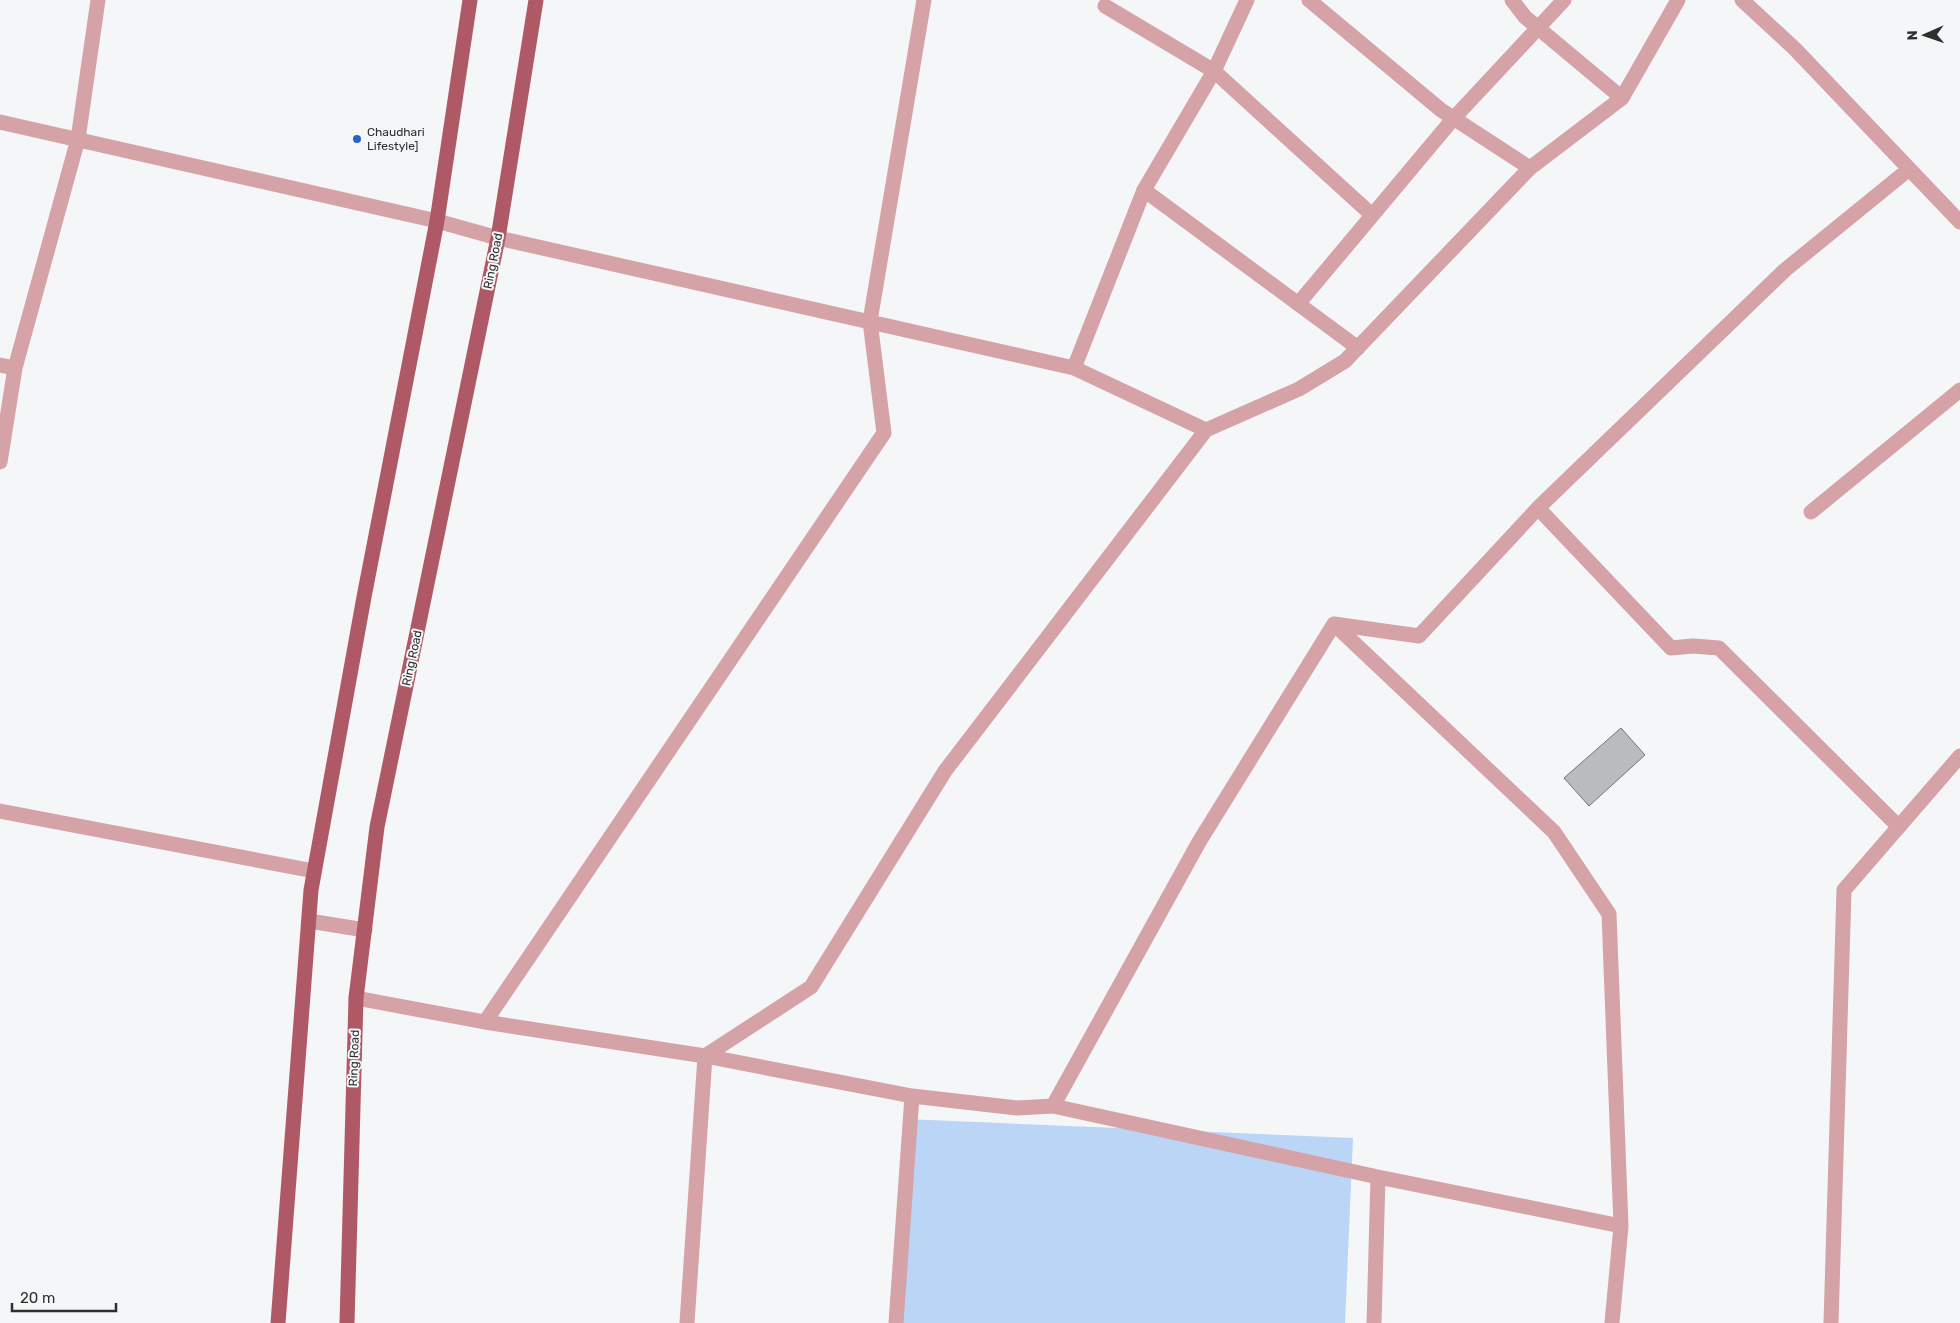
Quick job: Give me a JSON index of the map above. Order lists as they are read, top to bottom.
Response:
{
  "streets": {
    "main road": ["Ring Road"]
  },
  "places": ["Chaudhari Lifestyle]"],
  "scale_bar": "20 m",
  "north": "left"
}
